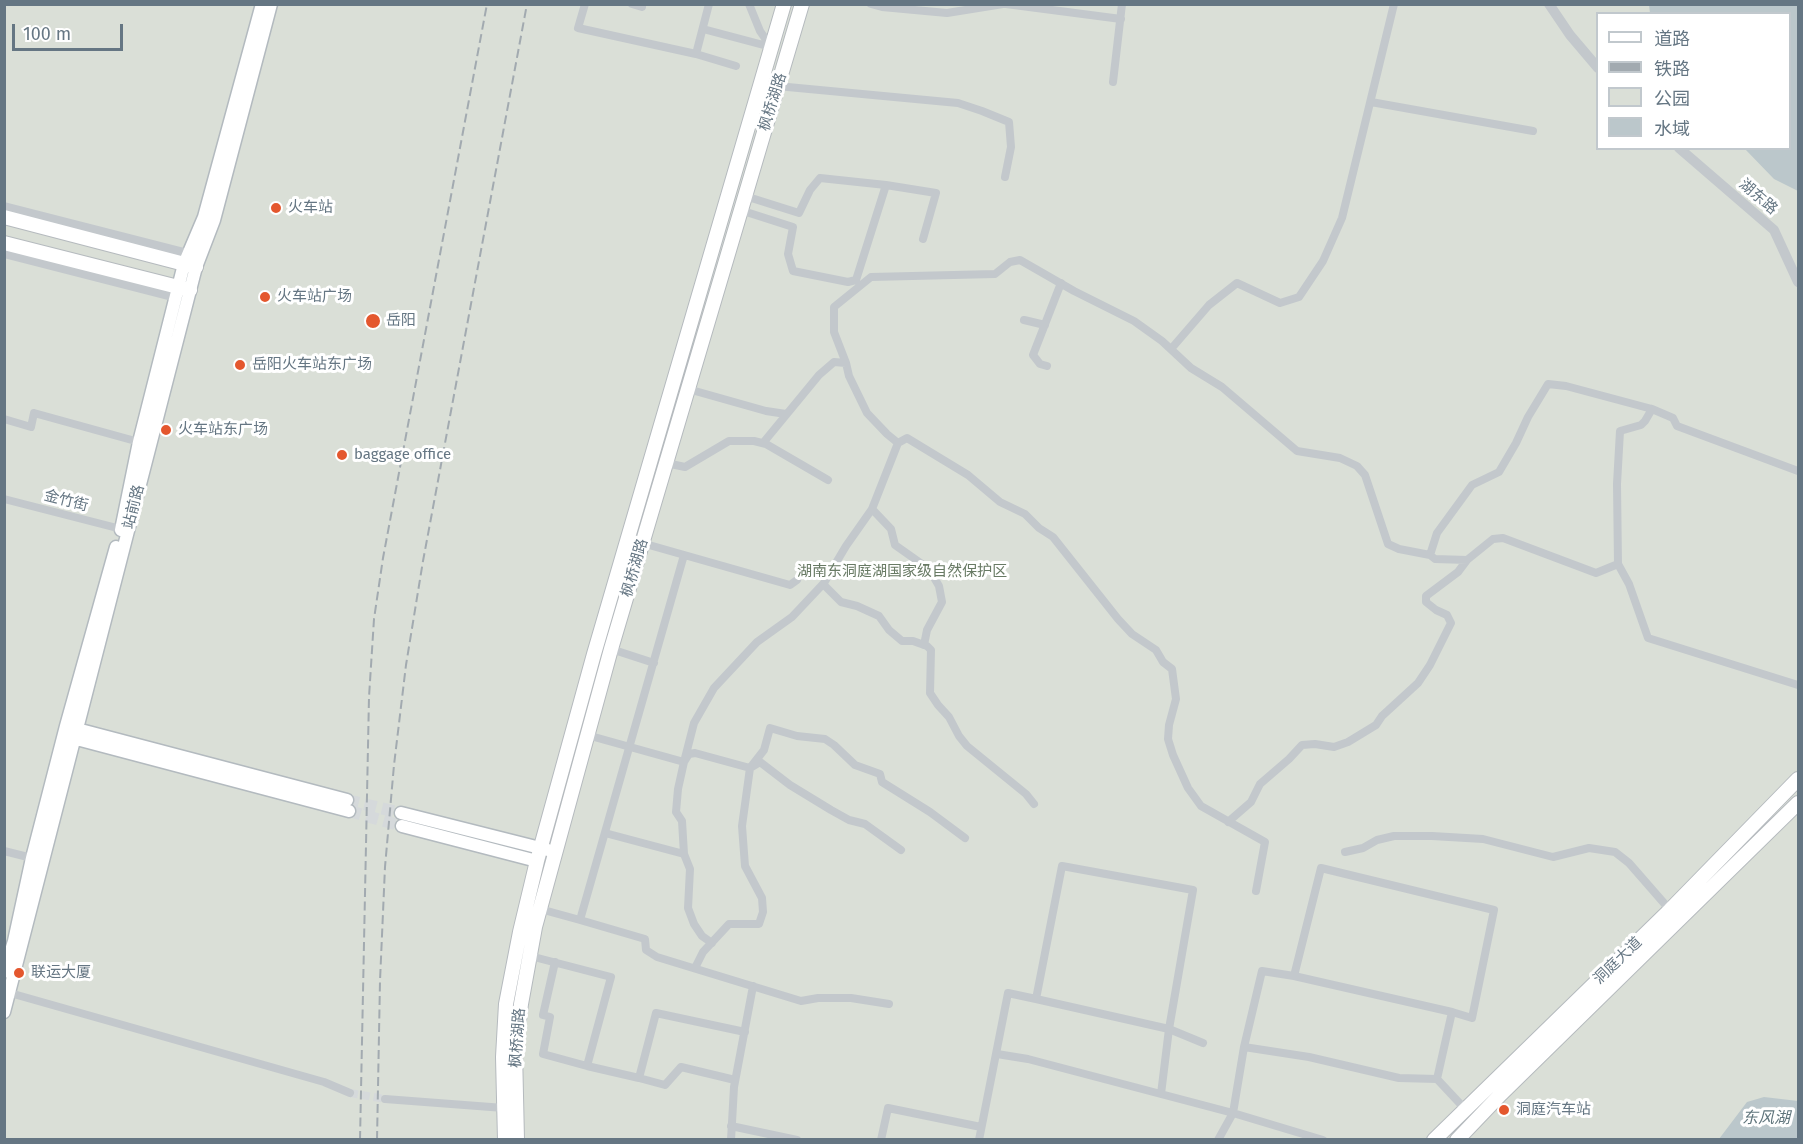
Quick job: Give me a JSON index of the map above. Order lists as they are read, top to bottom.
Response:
{
  "streets": {
    "main road": ["枫桥湖路", "站前路", "洞庭大道"],
    "street": ["湖东路", "金竹街"]
  },
  "crossings": [
    ["金竹街", "站前路"]
  ],
  "water": ["东风湖"],
  "parks": ["湖南东洞庭湖国家级自然保护区"],
  "places": [
    "火车站",
    "火车站广场",
    "岳阳",
    "岳阳火车站东广场",
    "火车站东广场",
    "baggage office",
    "联运大厦",
    "洞庭汽车站"
  ],
  "legend": [
    "道路",
    "铁路",
    "公园",
    "水域"
  ],
  "scale_bar": "100 m"
}
